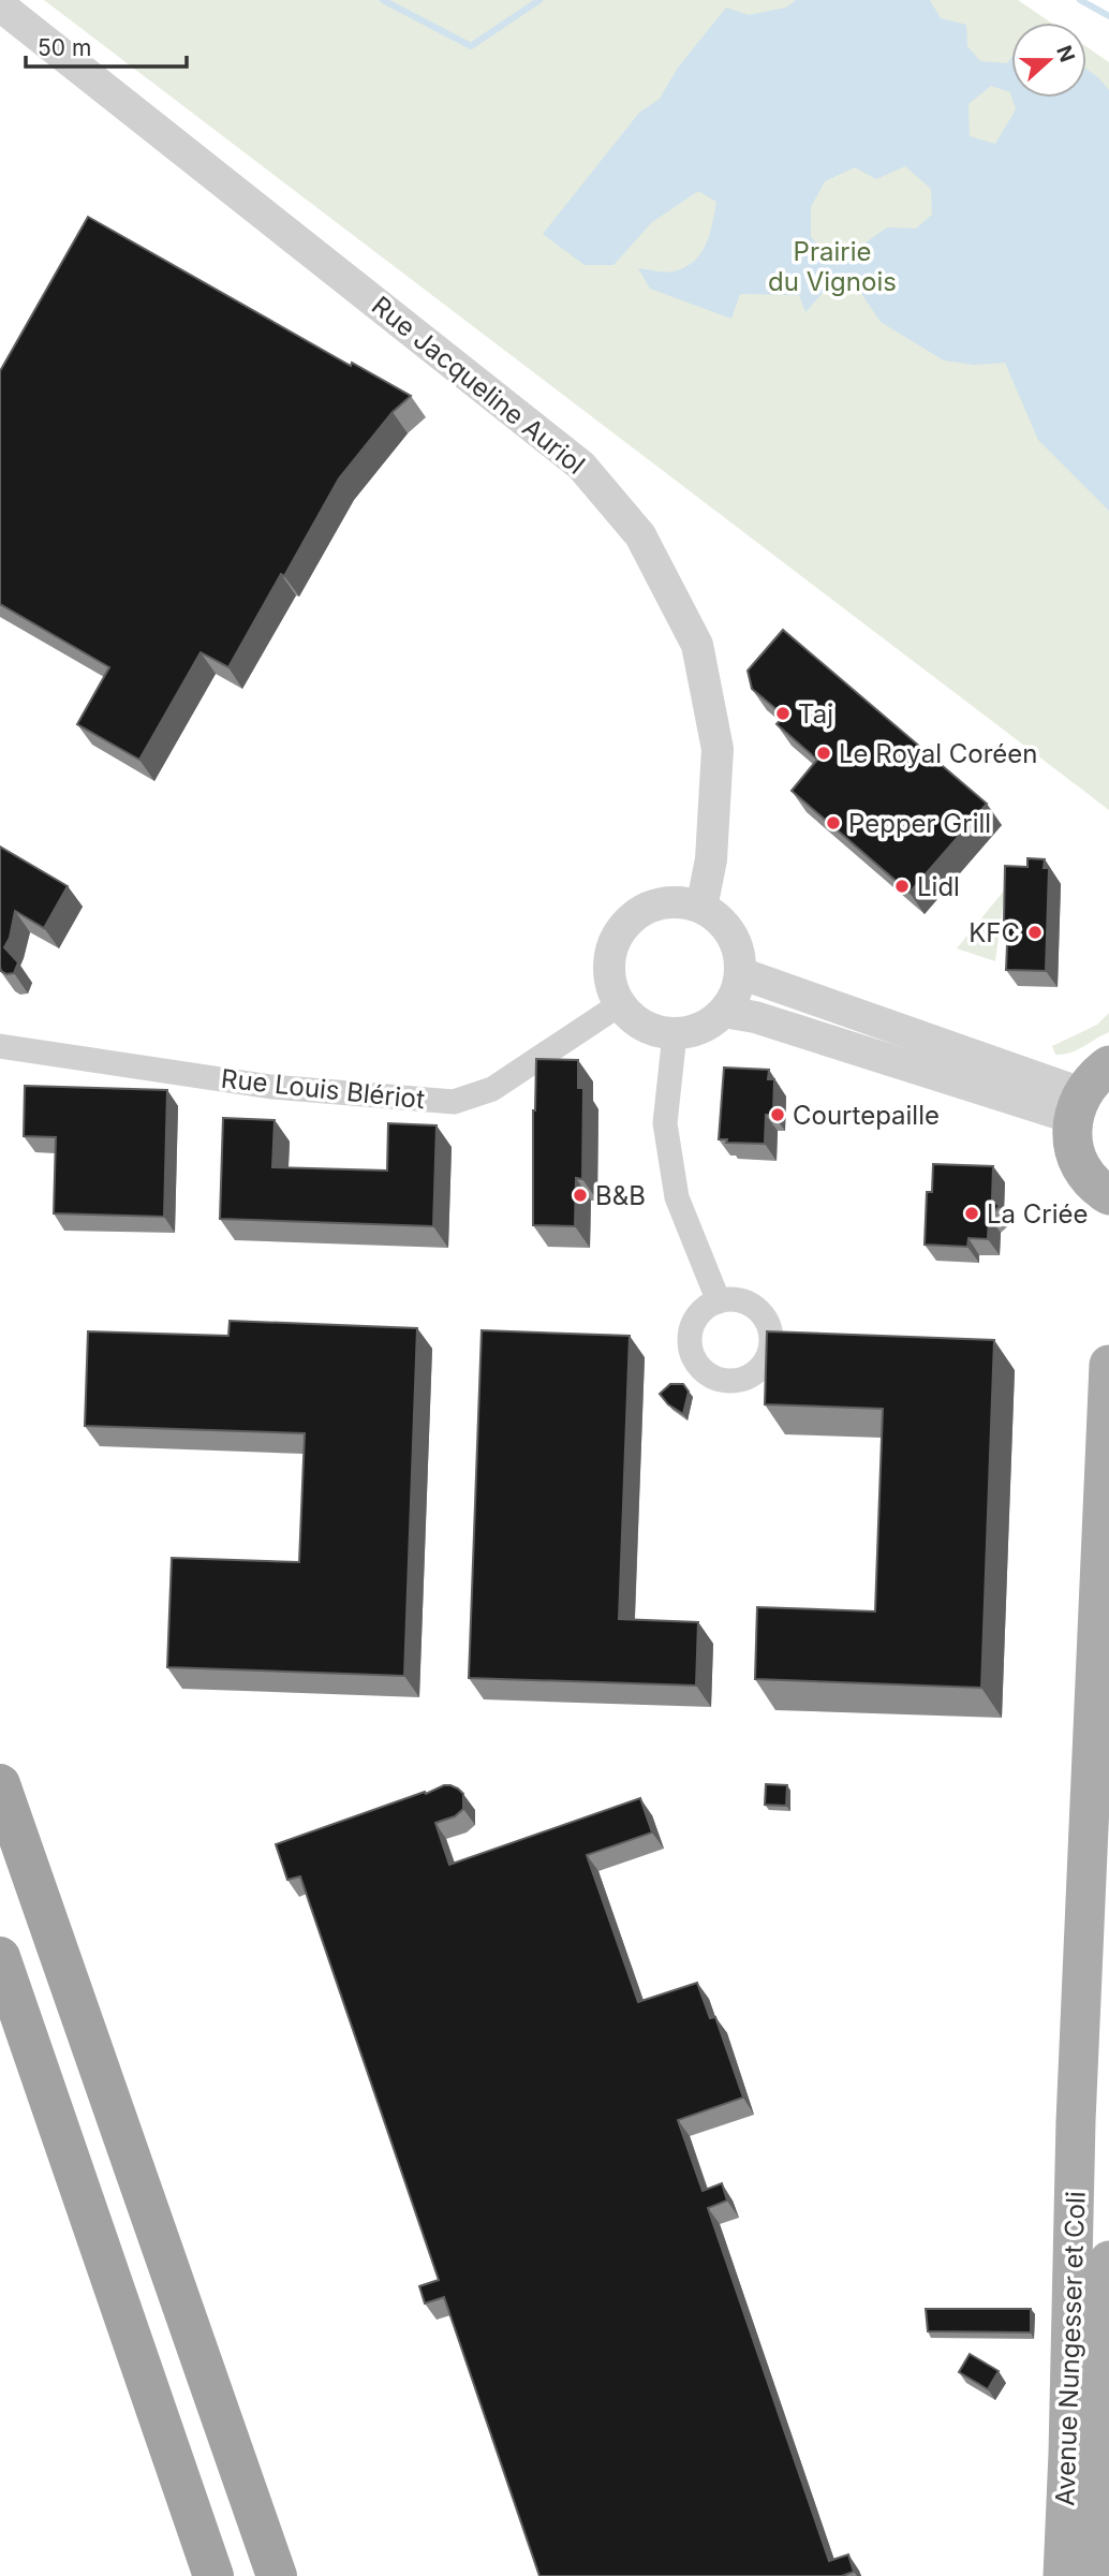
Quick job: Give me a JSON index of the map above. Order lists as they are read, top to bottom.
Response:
{
  "streets": {
    "main road": ["Avenue Nungesser et Coli"],
    "street": ["Rue Jacqueline Auriol", "Rue Louis Blériot"]
  },
  "crossings": [
    ["Rue Jacqueline Auriol", "Rue Louis Blériot"]
  ],
  "parks": ["Prairie du Vignois"],
  "places": [
    "Taj",
    "Le Royal Coréen",
    "Pepper Grill",
    "Lidl",
    "KFC",
    "Courtepaille",
    "B&B",
    "La Criée"
  ],
  "scale_bar": "50 m",
  "north": "right"
}
